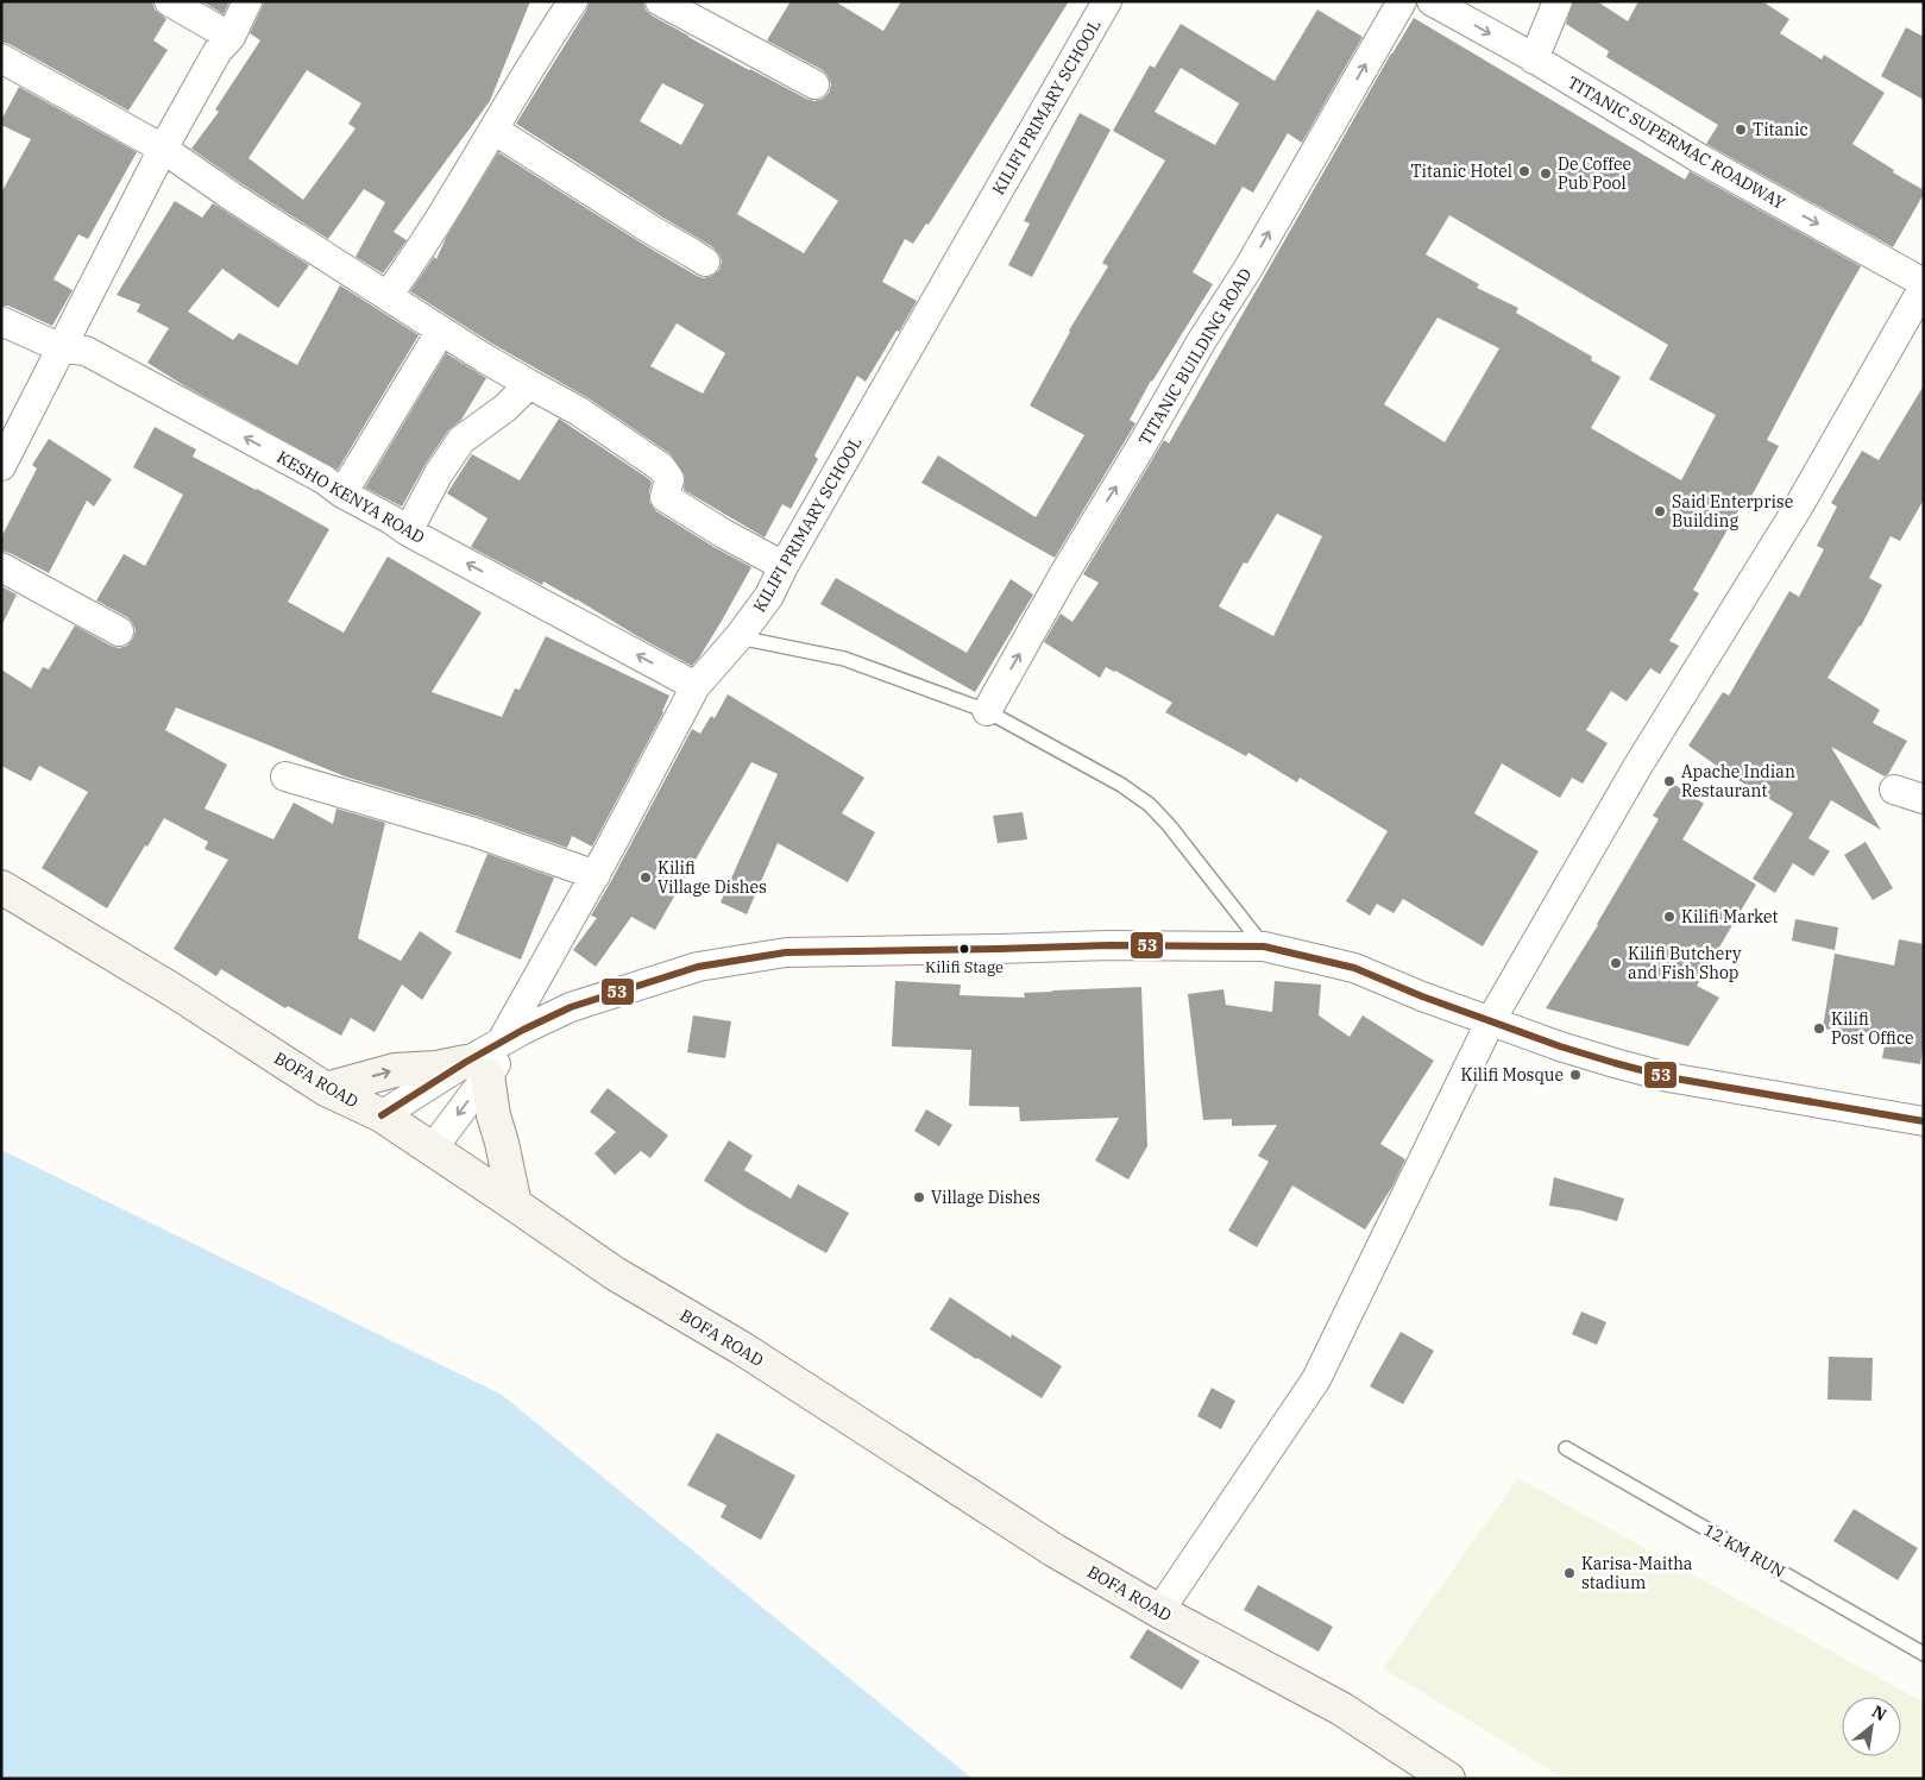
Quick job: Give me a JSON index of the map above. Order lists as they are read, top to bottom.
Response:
{
  "streets": {
    "street": [
      "KILIFI PRIMARY SCHOOL",
      "TITANIC SUPERMAC ROADWAY",
      "TITANIC BUILDING ROAD",
      "KESHO KENYA ROAD",
      "BOFA ROAD"
    ],
    "lane": ["12 KM RUN"]
  },
  "crossings": [
    ["KILIFI PRIMARY SCHOOL", "KESHO KENYA ROAD"],
    ["KILIFI PRIMARY SCHOOL", "BOFA ROAD"]
  ],
  "one_way": ["TITANIC SUPERMAC ROADWAY", "TITANIC BUILDING ROAD"],
  "places": [
    "Titanic",
    "Titanic Hotel",
    "De Coffee Pub Pool",
    "Said Enterprise Building",
    "Apache Indian Restaurant",
    "Kilifi Village Dishes",
    "Kilifi Market",
    "Kilifi Stage",
    "Kilifi Butchery and Fish Shop",
    "Kilifi Post Office",
    "Kilifi Mosque",
    "Village Dishes",
    "Karisa-Maitha stadium"
  ],
  "lines": ["transit line 53"],
  "north": "top right"
}
